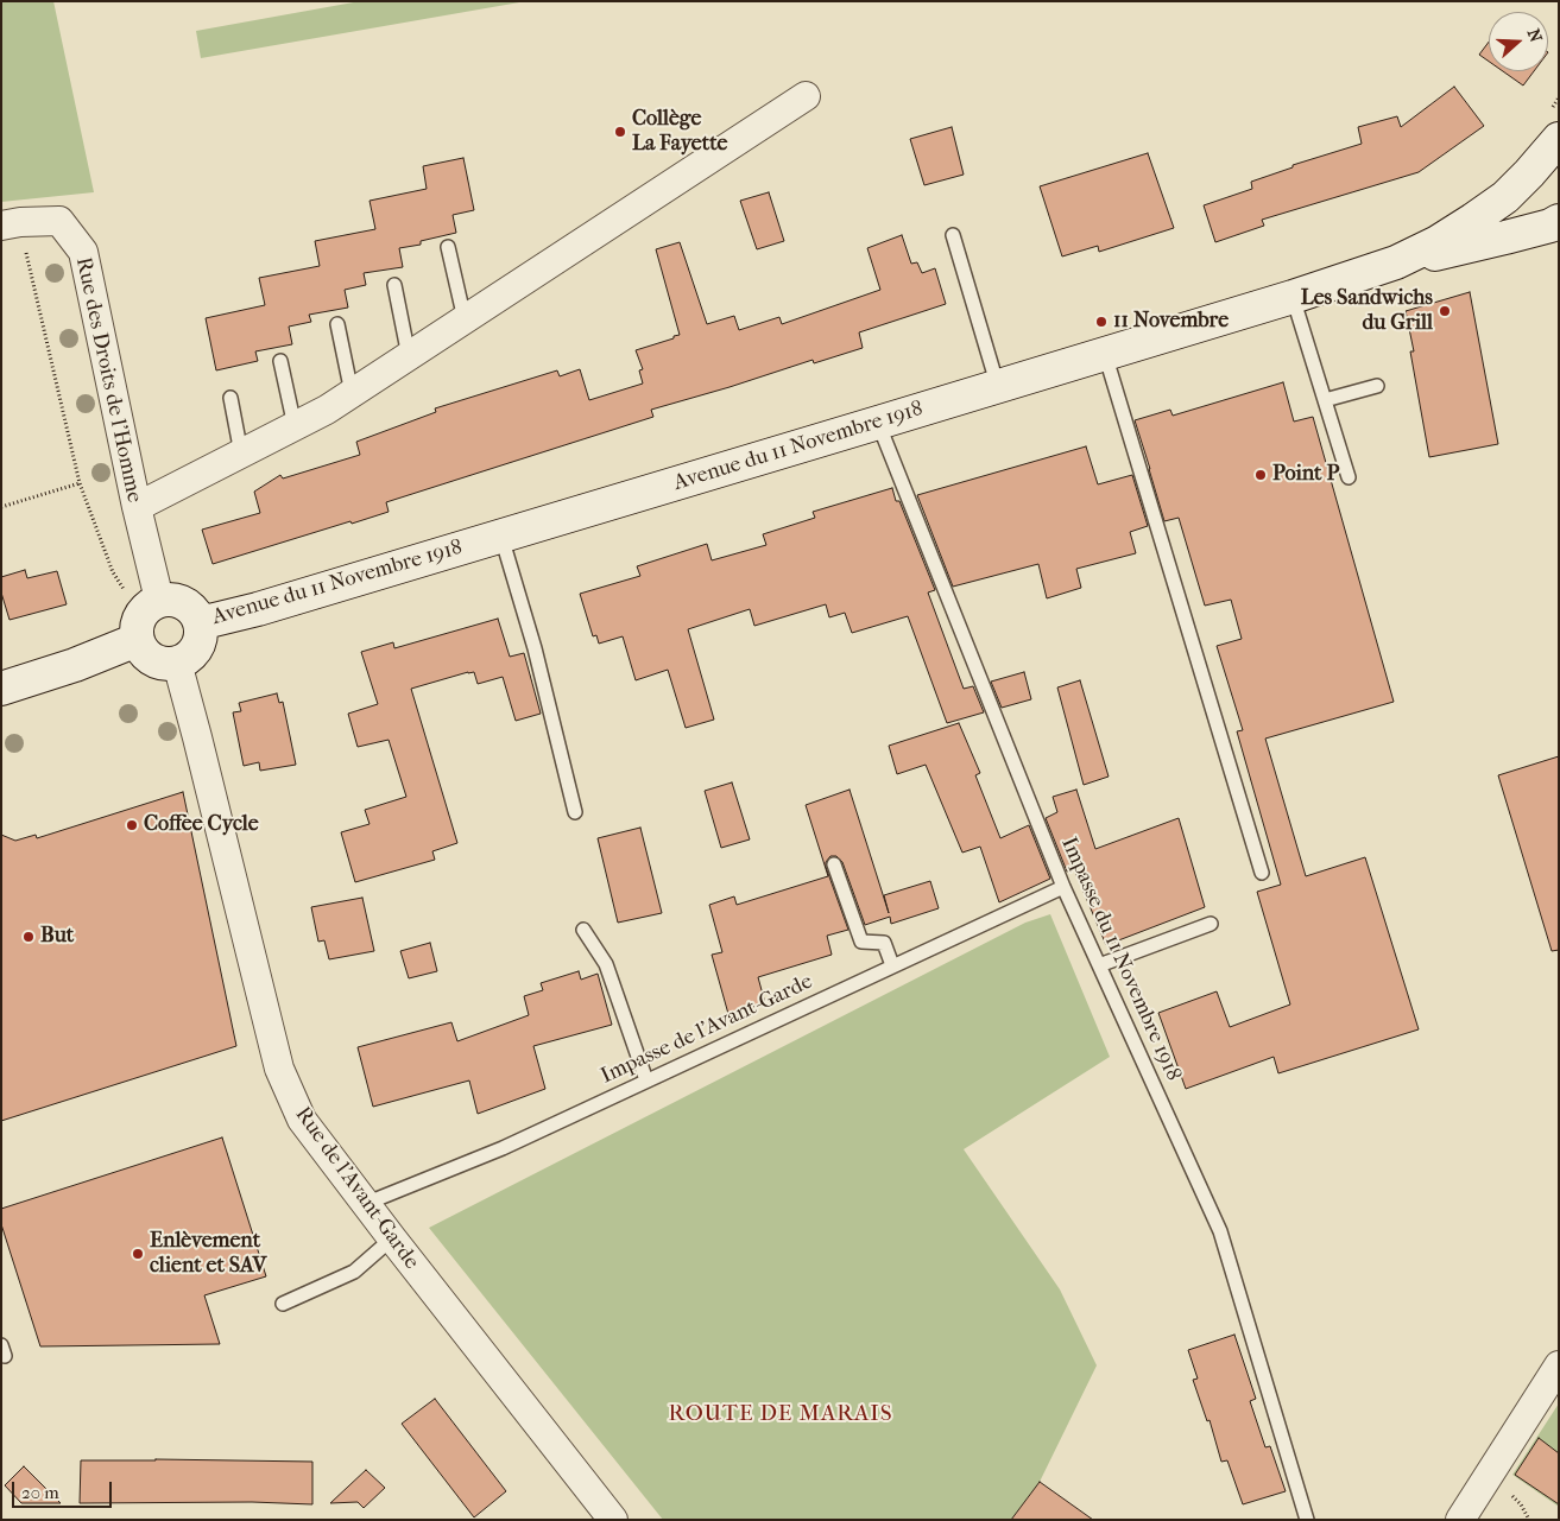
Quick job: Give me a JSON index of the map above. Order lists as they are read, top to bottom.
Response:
{
  "streets": {
    "main road": ["Avenue du 11 Novembre 1918"],
    "street": ["Rue des Droits de l'Homme", "Rue de l'Avant-Garde"],
    "lane": ["Impasse du 11 Novembre 1918", "Impasse de l'Avant-Garde"]
  },
  "crossings": [
    ["Rue des Droits de l'Homme", "Avenue du 11 Novembre 1918"],
    ["Rue des Droits de l'Homme", "Rue de l'Avant-Garde"],
    ["Avenue du 11 Novembre 1918", "Impasse du 11 Novembre 1918"],
    ["Avenue du 11 Novembre 1918", "Rue de l'Avant-Garde"],
    ["Impasse du 11 Novembre 1918", "Impasse de l'Avant-Garde"],
    ["Impasse de l'Avant-Garde", "Rue de l'Avant-Garde"]
  ],
  "districts": ["ROUTE DE MARAIS"],
  "places": [
    "Collège La Fayette",
    "Les Sandwichs du Grill",
    "11 Novembre",
    "Point P",
    "Coffee Cycle",
    "But",
    "Enlèvement client et SAV"
  ],
  "scale_bar": "20 m",
  "north": "right"
}
